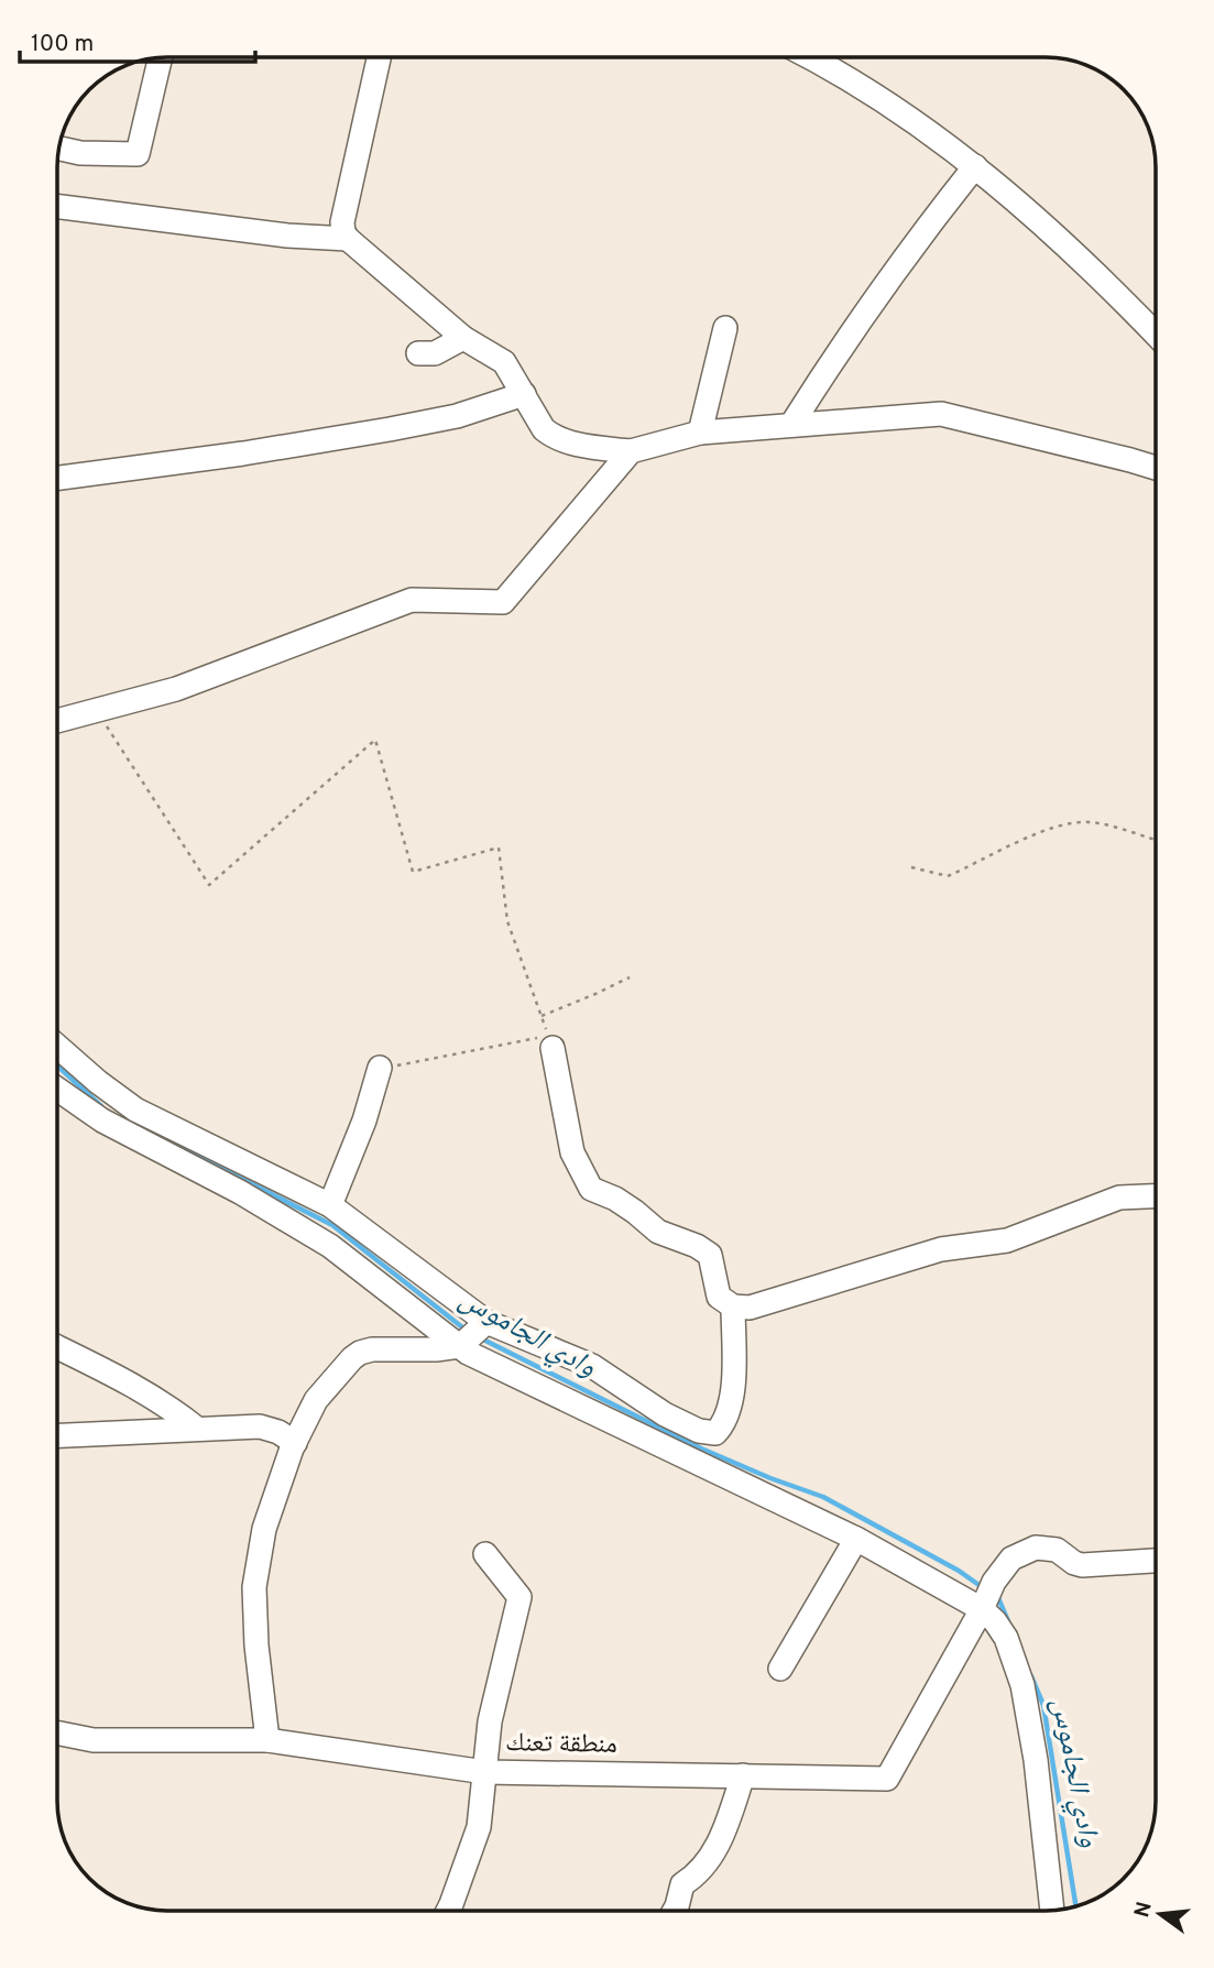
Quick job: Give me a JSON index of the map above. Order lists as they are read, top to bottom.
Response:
{
  "streets": {
    "street": ["منطقة تعنك"]
  },
  "water": ["وادي الجاموس"],
  "scale_bar": "100 m",
  "north": "left"
}
